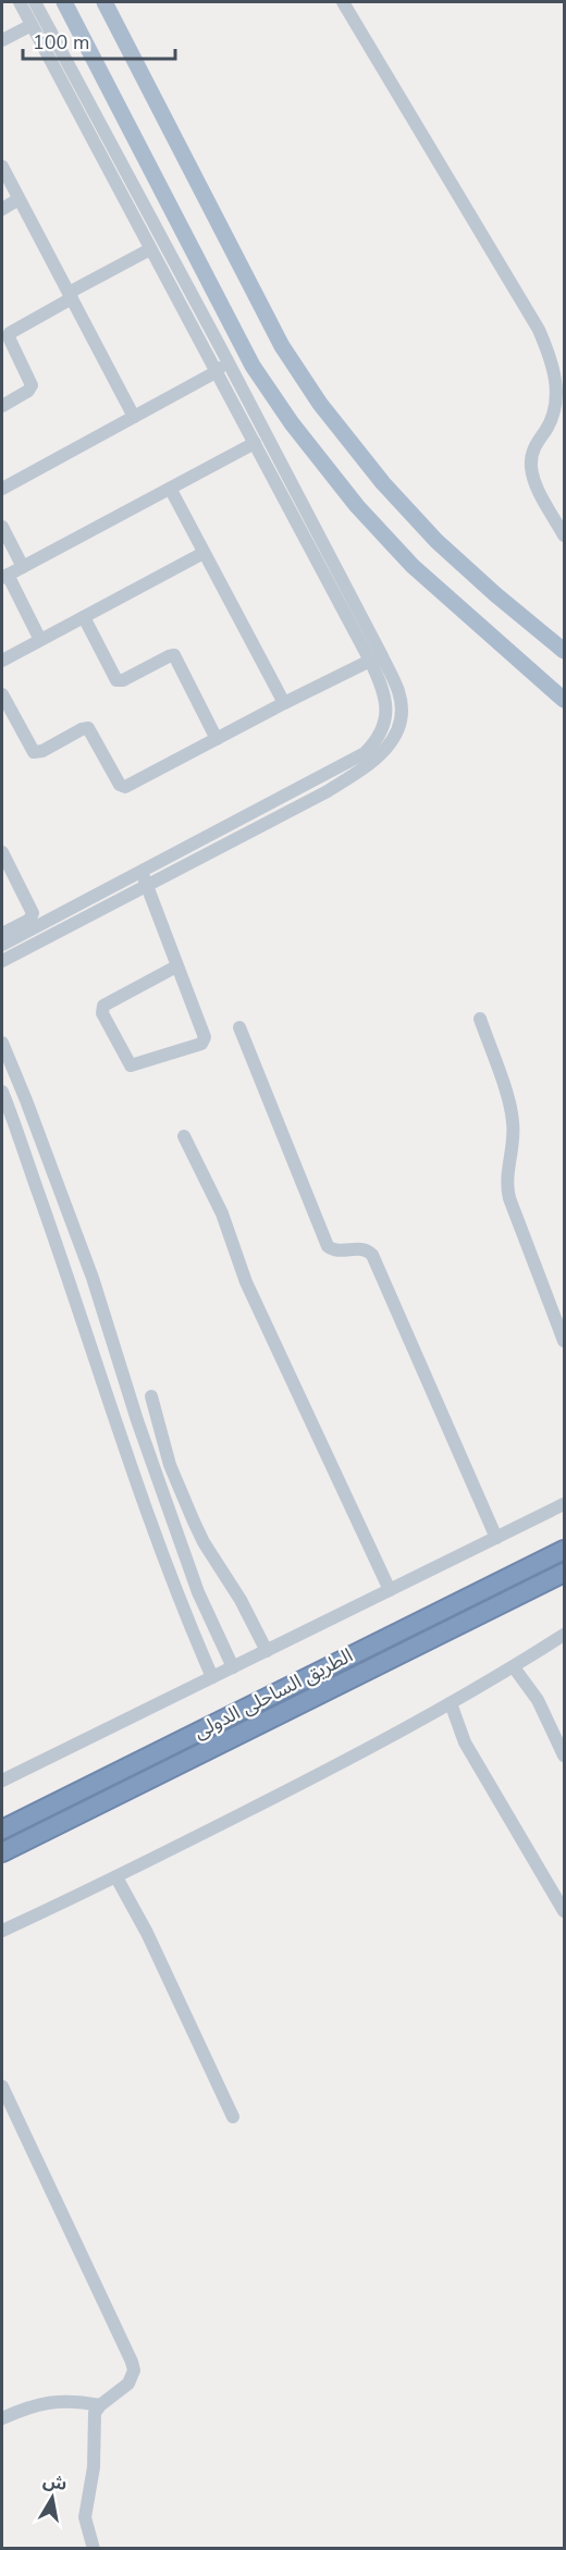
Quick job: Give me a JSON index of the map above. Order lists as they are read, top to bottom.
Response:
{
  "streets": {
    "highway": ["الطريق الساحلى الدولى"]
  },
  "scale_bar": "100 m",
  "north": "top"
}
